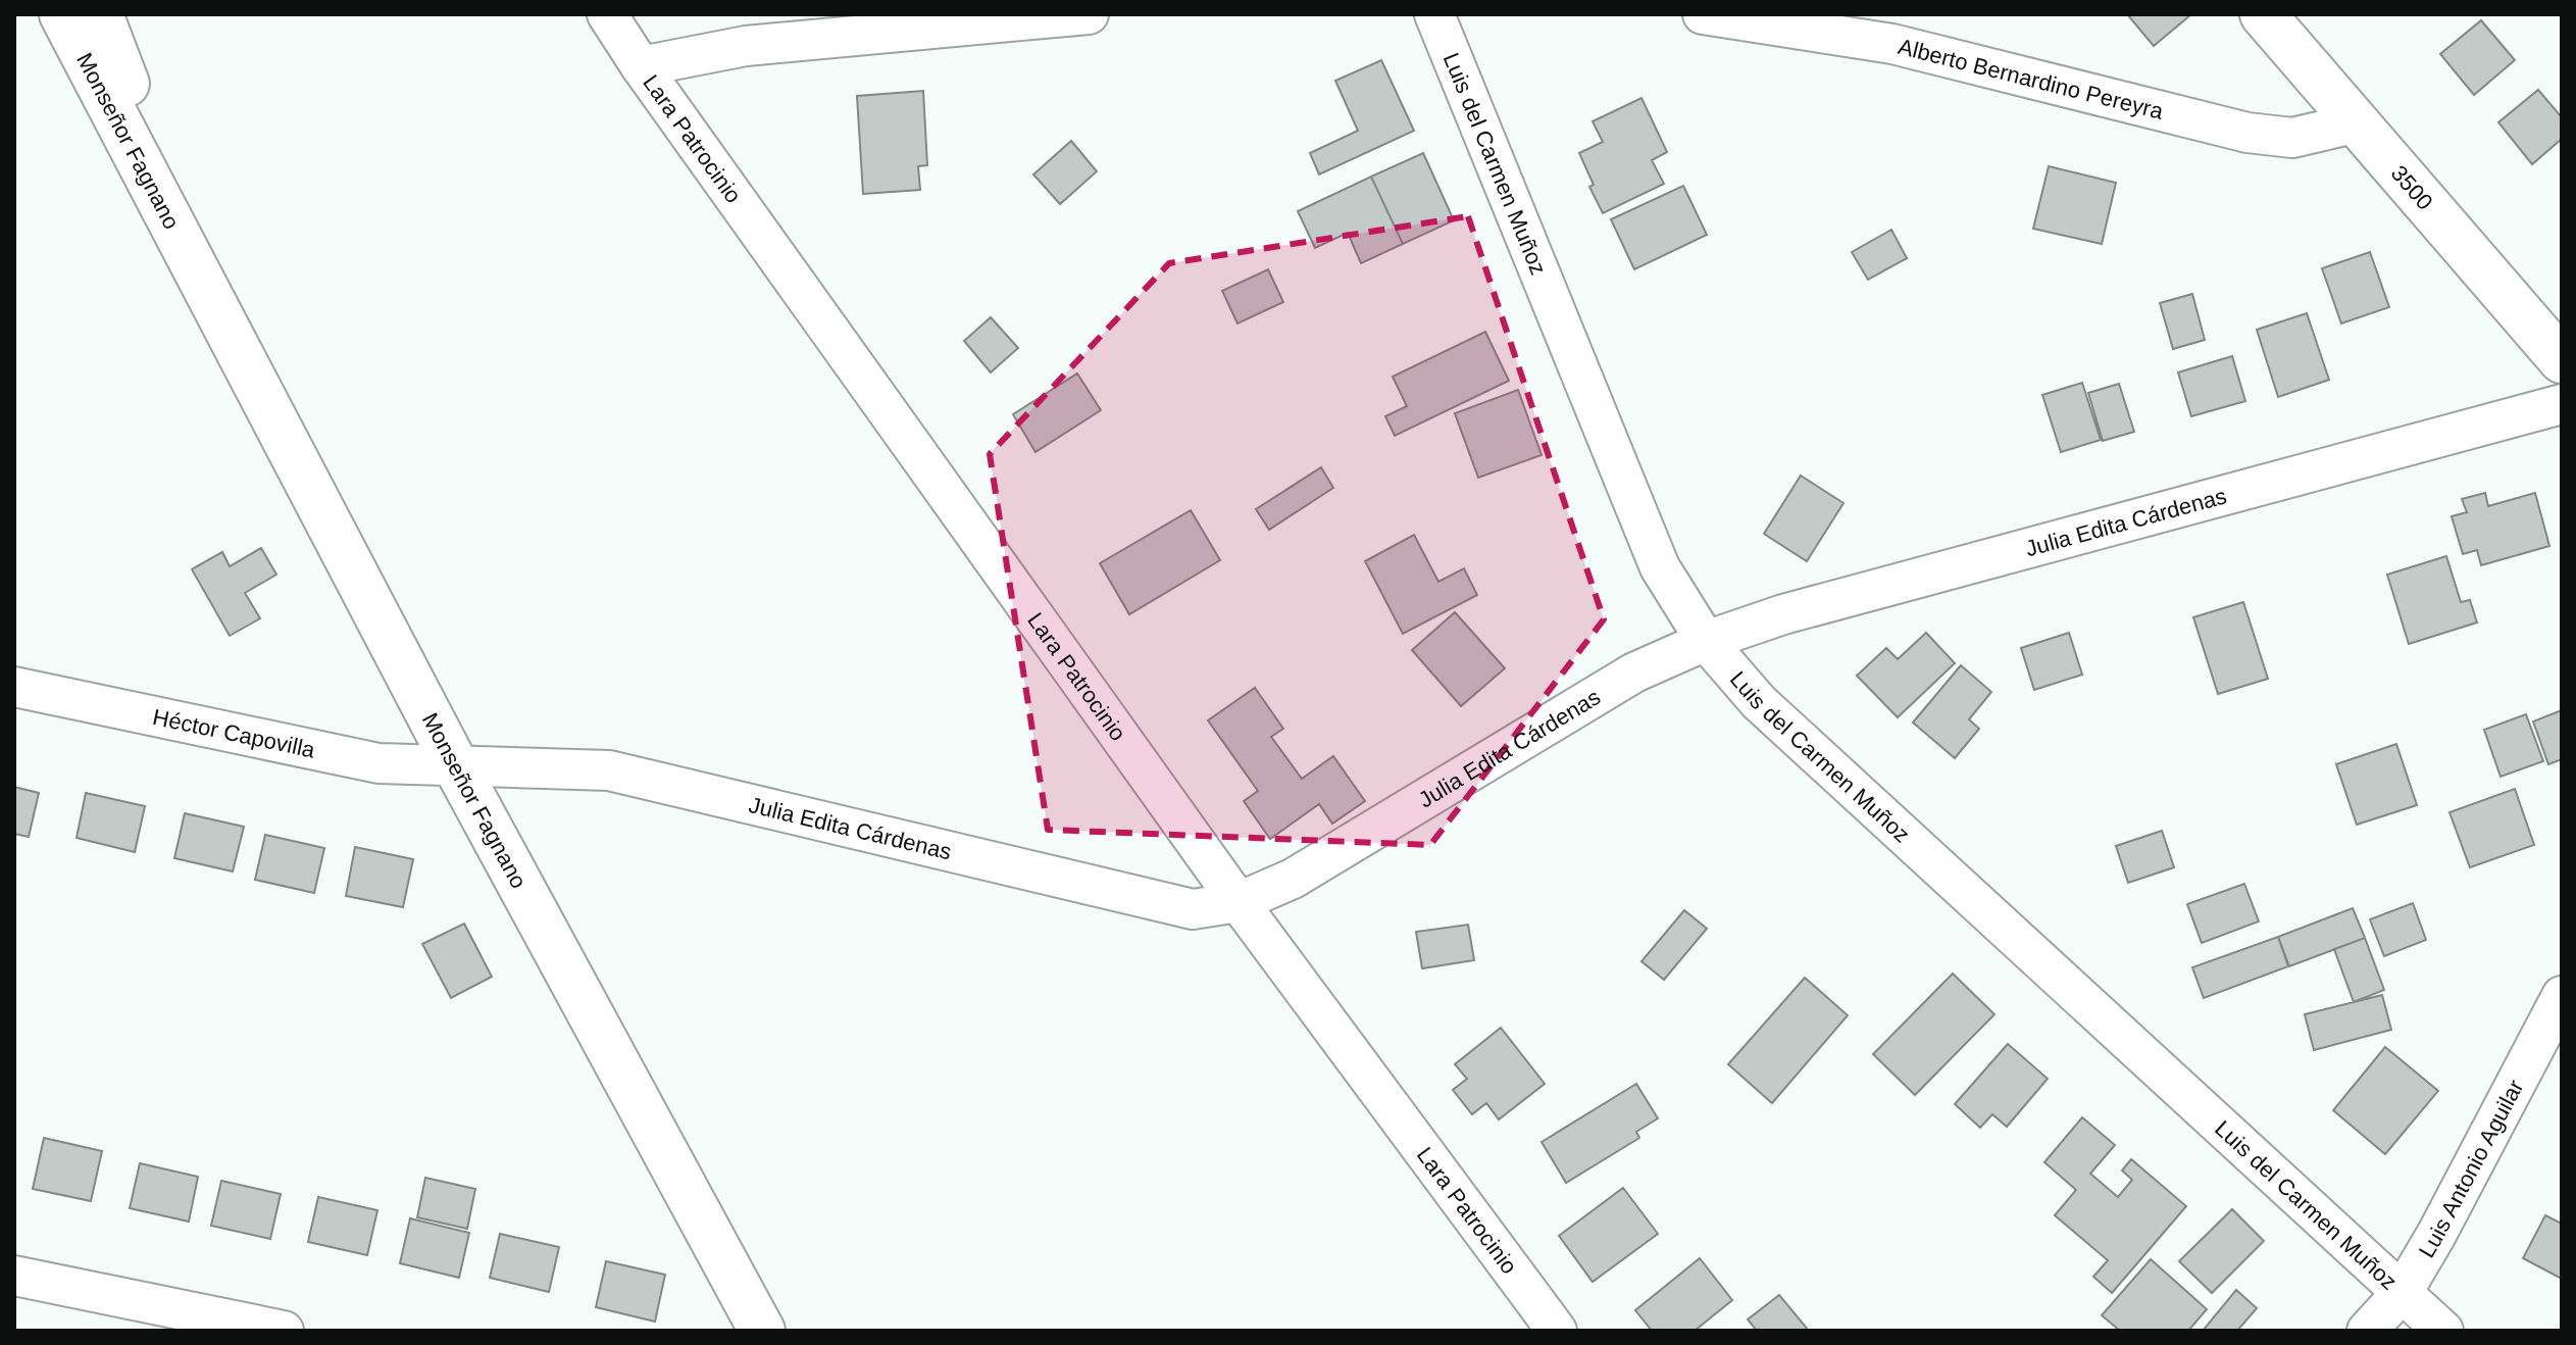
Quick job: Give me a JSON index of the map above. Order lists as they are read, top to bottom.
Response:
{
  "streets": {
    "street": [
      "Alberto Bernardino Pereyra",
      "Lara Patrocinio",
      "Monseñor Fagnano",
      "Luis del Carmen Muñoz",
      "3500",
      "Julia Edita Cárdenas",
      "Héctor Capovilla",
      "Luis Antonio Aguilar"
    ]
  },
  "crossings": [
    ["Alberto Bernardino Pereyra", "3500"],
    ["Lara Patrocinio", "Julia Edita Cárdenas"],
    ["Monseñor Fagnano", "Julia Edita Cárdenas"],
    ["Monseñor Fagnano", "Héctor Capovilla"],
    ["Luis del Carmen Muñoz", "Julia Edita Cárdenas"],
    ["Luis del Carmen Muñoz", "Luis Antonio Aguilar"],
    ["Julia Edita Cárdenas", "Héctor Capovilla"]
  ]
}
